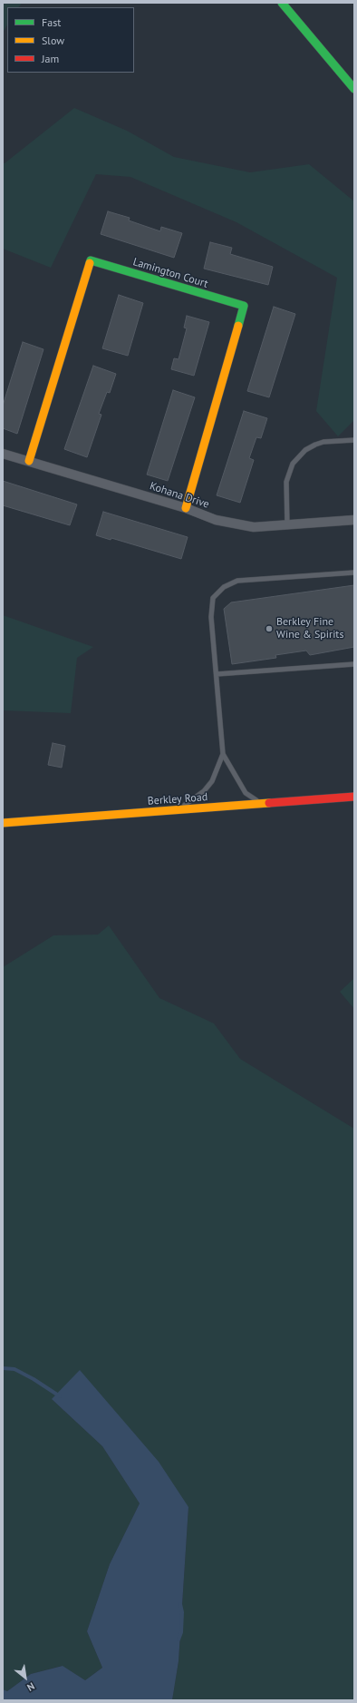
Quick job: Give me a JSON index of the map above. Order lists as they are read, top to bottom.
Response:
{
  "streets": {
    "street": ["Lamington Court", "Kohana Drive", "Berkley Road"]
  },
  "crossings": [
    ["Lamington Court", "Kohana Drive"]
  ],
  "places": ["Berkley Fine Wine & Spirits"],
  "legend": ["Fast", "Slow", "Jam"],
  "north": "bottom right"
}
